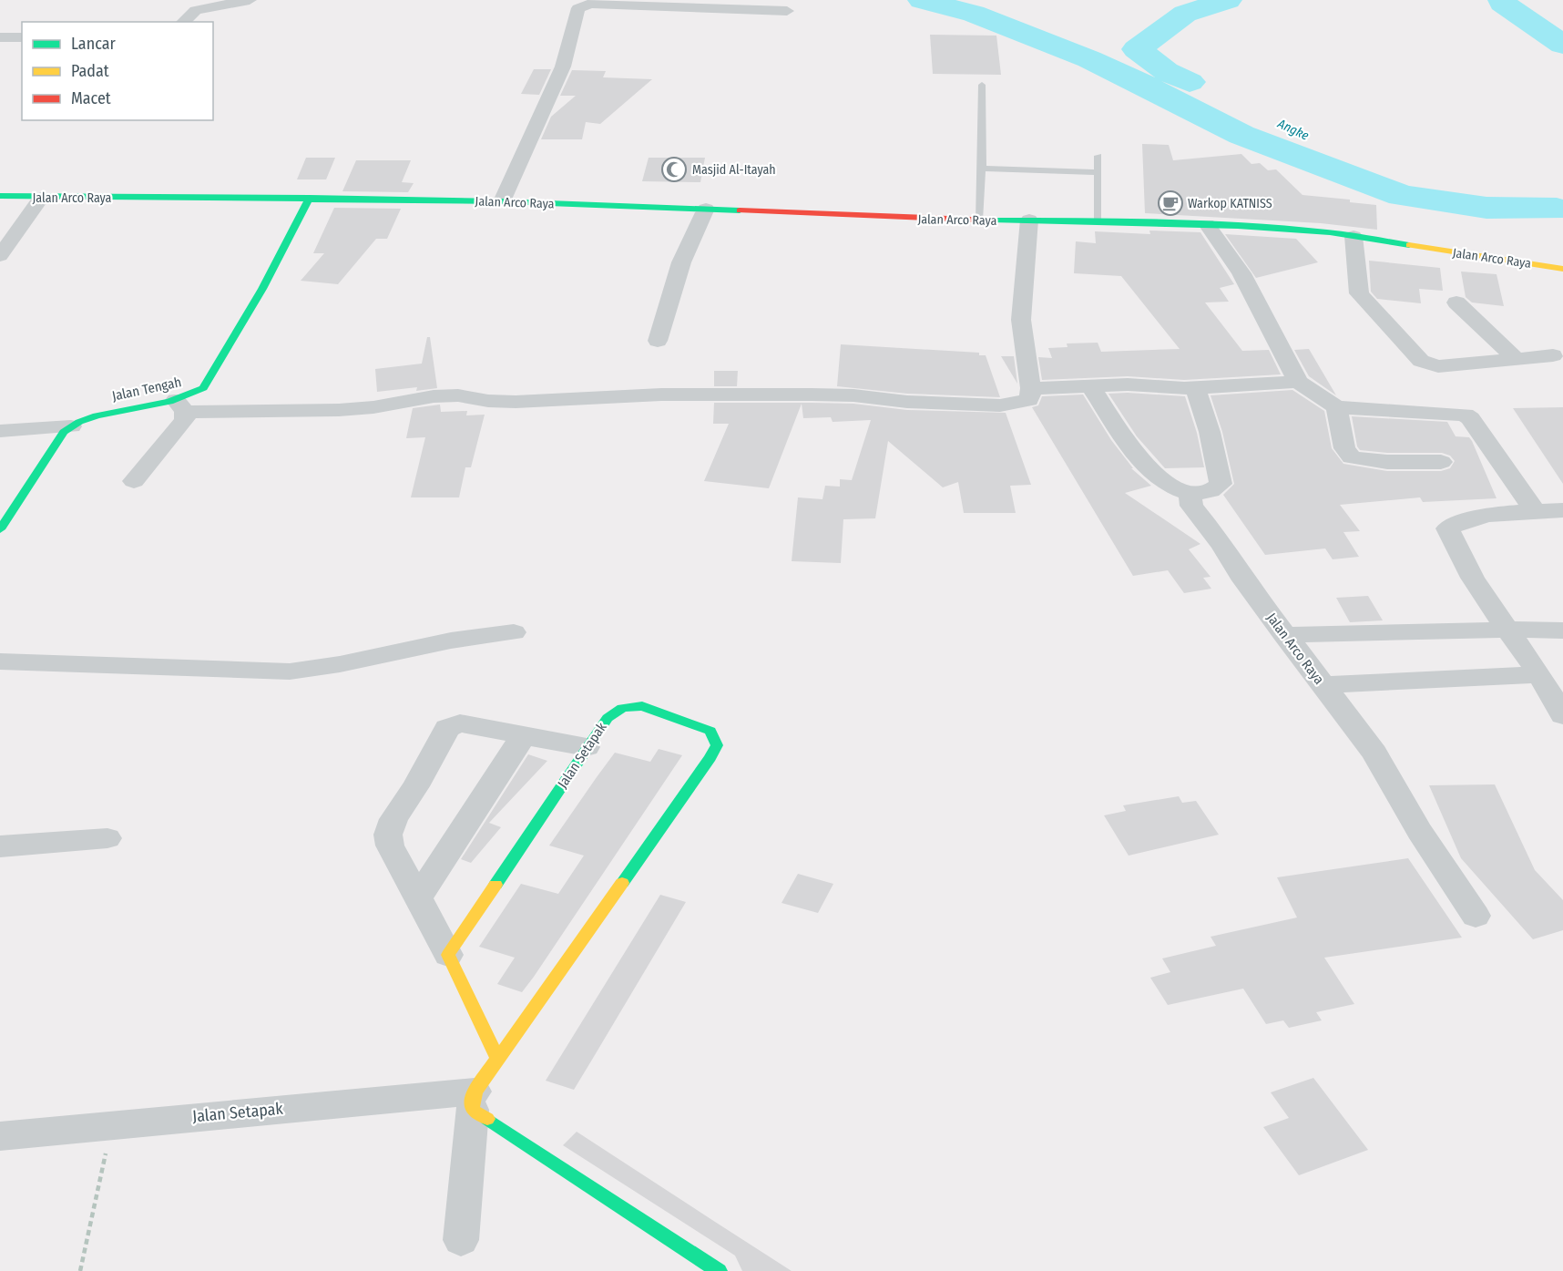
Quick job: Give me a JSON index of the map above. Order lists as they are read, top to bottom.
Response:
{
  "streets": {
    "main road": ["Jalan Arco Raya", "Jalan Tengah", "Jalan Setapak"]
  },
  "crossings": [
    ["Jalan Arco Raya", "Jalan Tengah"]
  ],
  "water": ["Angke"],
  "places": {
    "mosque": ["Masjid Al-Itayah"],
    "cafe": ["Warkop KATNISS"]
  },
  "legend": ["Lancar", "Padat", "Macet"]
}
